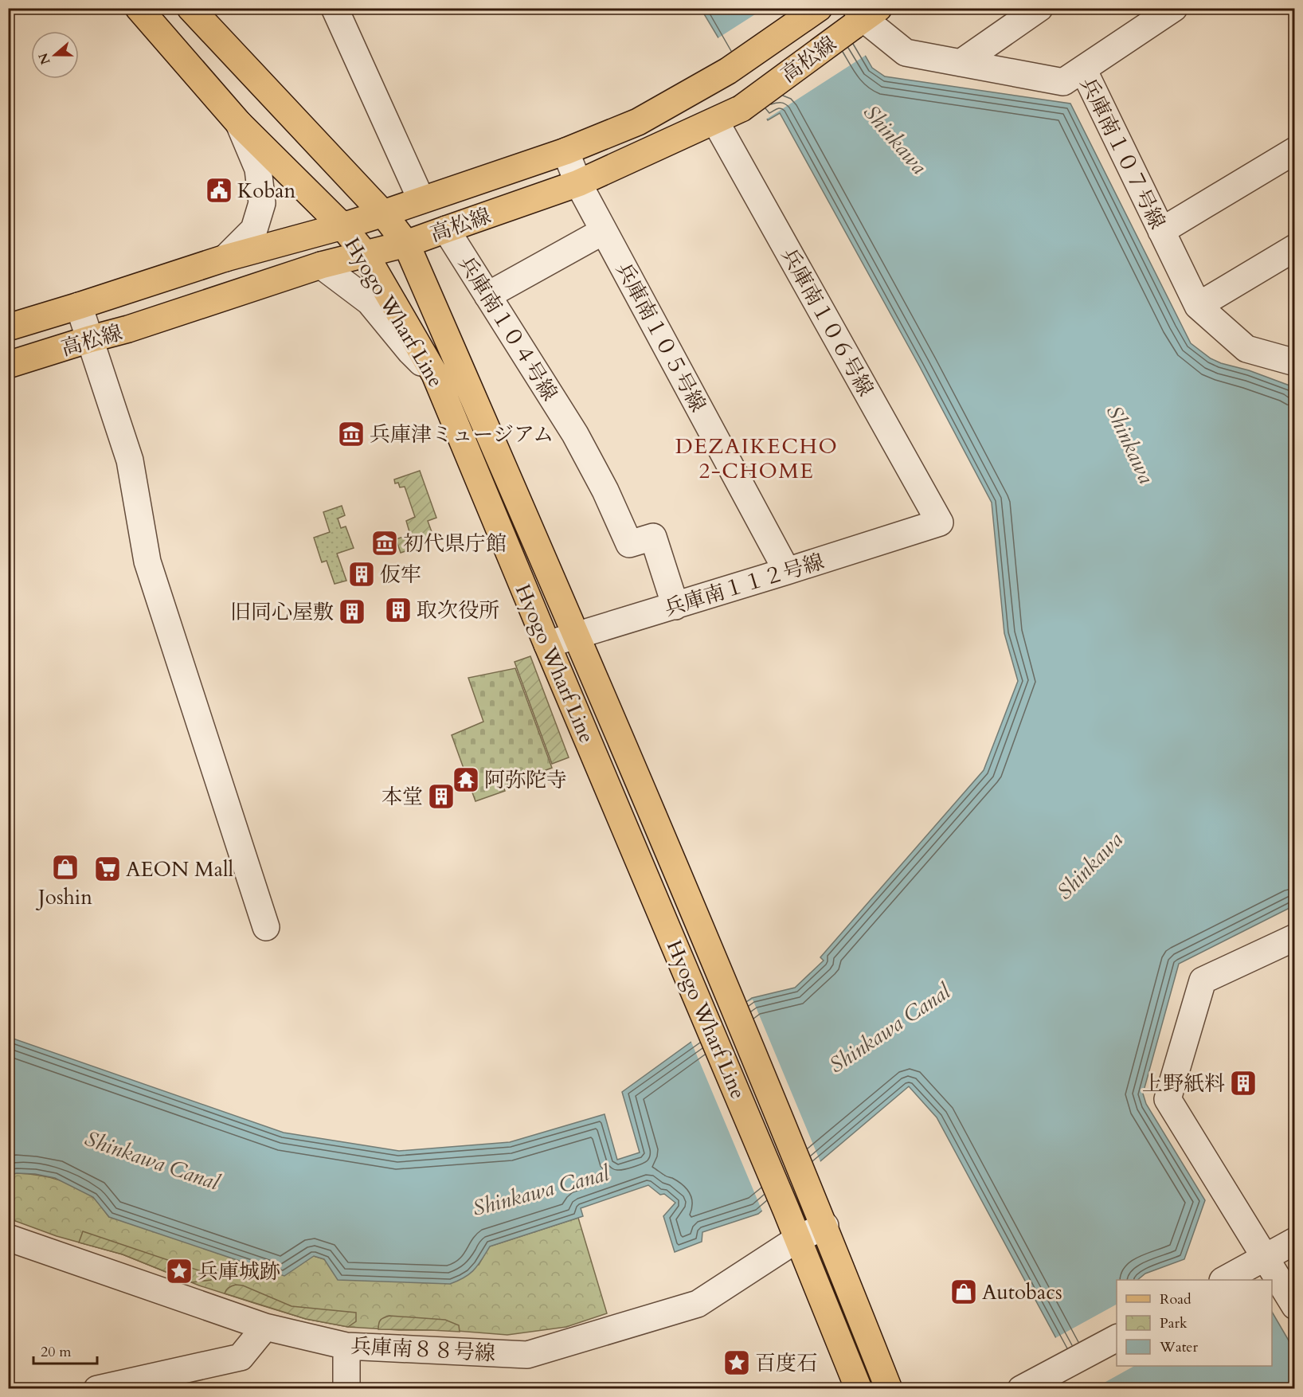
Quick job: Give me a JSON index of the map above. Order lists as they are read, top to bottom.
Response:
{
  "streets": {
    "main road": ["高松線", "Hyogo Wharf Line"],
    "street": [
      "兵庫南１０７号線",
      "兵庫南１０６号線",
      "兵庫南１０４号線",
      "兵庫南１０５号線",
      "兵庫南１１２号線",
      "兵庫南８８号線"
    ]
  },
  "crossings": [
    ["高松線", "兵庫南１０７号線"],
    ["高松線", "Hyogo Wharf Line"],
    ["高松線", "兵庫南１０６号線"],
    ["高松線", "兵庫南１０４号線"],
    ["高松線", "兵庫南１０５号線"],
    ["Hyogo Wharf Line", "兵庫南１１２号線"],
    ["Hyogo Wharf Line", "兵庫南８８号線"],
    ["兵庫南１０６号線", "兵庫南１１２号線"],
    ["兵庫南１０４号線", "兵庫南１１２号線"],
    ["兵庫南１０５号線", "兵庫南１１２号線"]
  ],
  "districts": ["DEZAIKECHO 2-CHOME"],
  "water": ["Shinkawa", "Shinkawa Canal"],
  "places": {
    "public building": ["Koban"],
    "museum": ["兵庫津ミュージアム", "初代県庁館"],
    "building": [
      "仮牢",
      "取次役所",
      "旧同心屋敷",
      "本堂",
      "上野紙料"
    ],
    "temple": ["阿弥陀寺"],
    "shop": ["Joshin", "Autobacs"],
    "supermarket": ["AEON Mall"],
    "place": ["兵庫城跡", "百度石"]
  },
  "legend": ["Road", "Park", "Water"],
  "scale_bar": "20 m",
  "north": "left"
}
